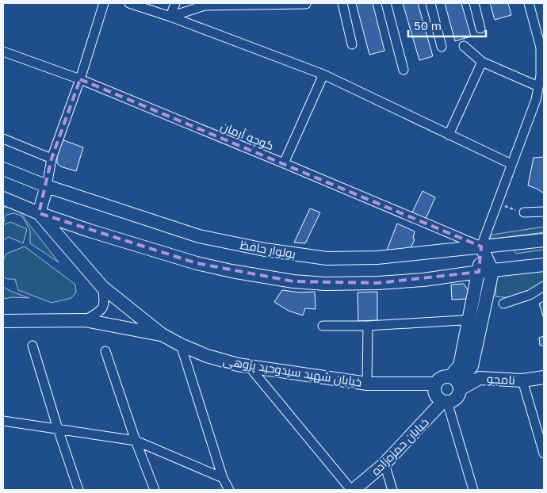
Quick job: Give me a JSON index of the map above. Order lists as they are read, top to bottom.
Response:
{
  "streets": {
    "street": [
      "کوچه آرمان",
      "بولوار حافظ",
      "خیابان شهید سیدوحید پژوهی",
      "نامجو",
      "خیابان حمزه‌زاده"
    ]
  },
  "crossings": [
    ["کوچه آرمان", "بولوار حافظ"],
    ["خیابان شهید سیدوحید پژوهی", "نامجو"],
    ["خیابان شهید سیدوحید پژوهی", "خیابان حمزه‌زاده"],
    ["نامجو", "خیابان حمزه‌زاده"]
  ],
  "scale_bar": "50 m"
}
